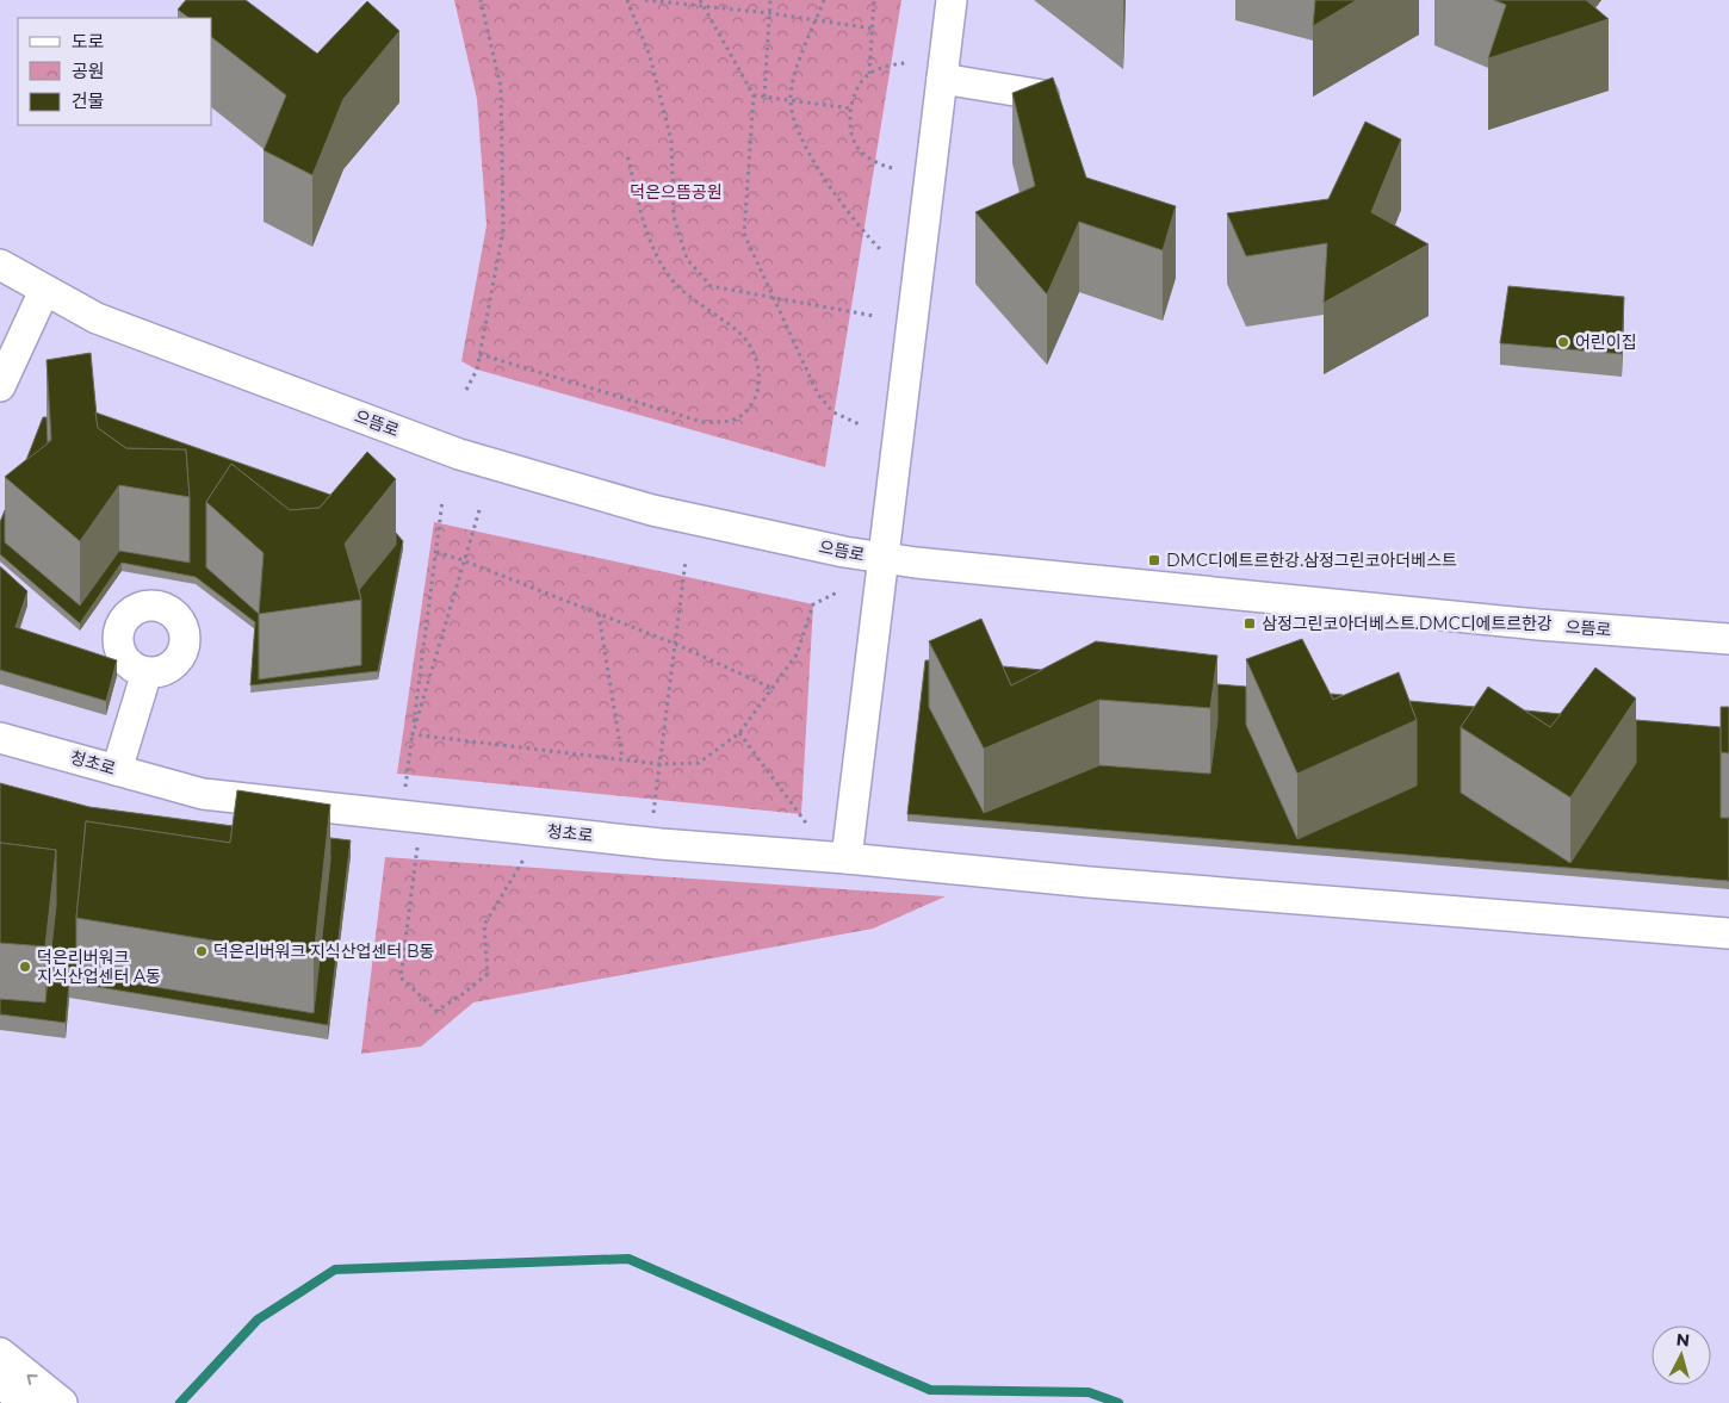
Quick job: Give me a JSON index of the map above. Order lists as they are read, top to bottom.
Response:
{
  "streets": {
    "street": ["으뜸로", "청초로"]
  },
  "parks": ["덕은으뜸공원"],
  "places": {
    "other": ["어린이집", "덕은리버워크 지식산업센터 B동", "덕은리버워크 지식산업센터 A동"],
    "transit": ["DMC디에트르한강.삼정그린코아더베스트", "삼정그린코아더베스트.DMC디에트르한강"]
  },
  "legend": ["도로", "공원", "건물"],
  "north": "top"
}
